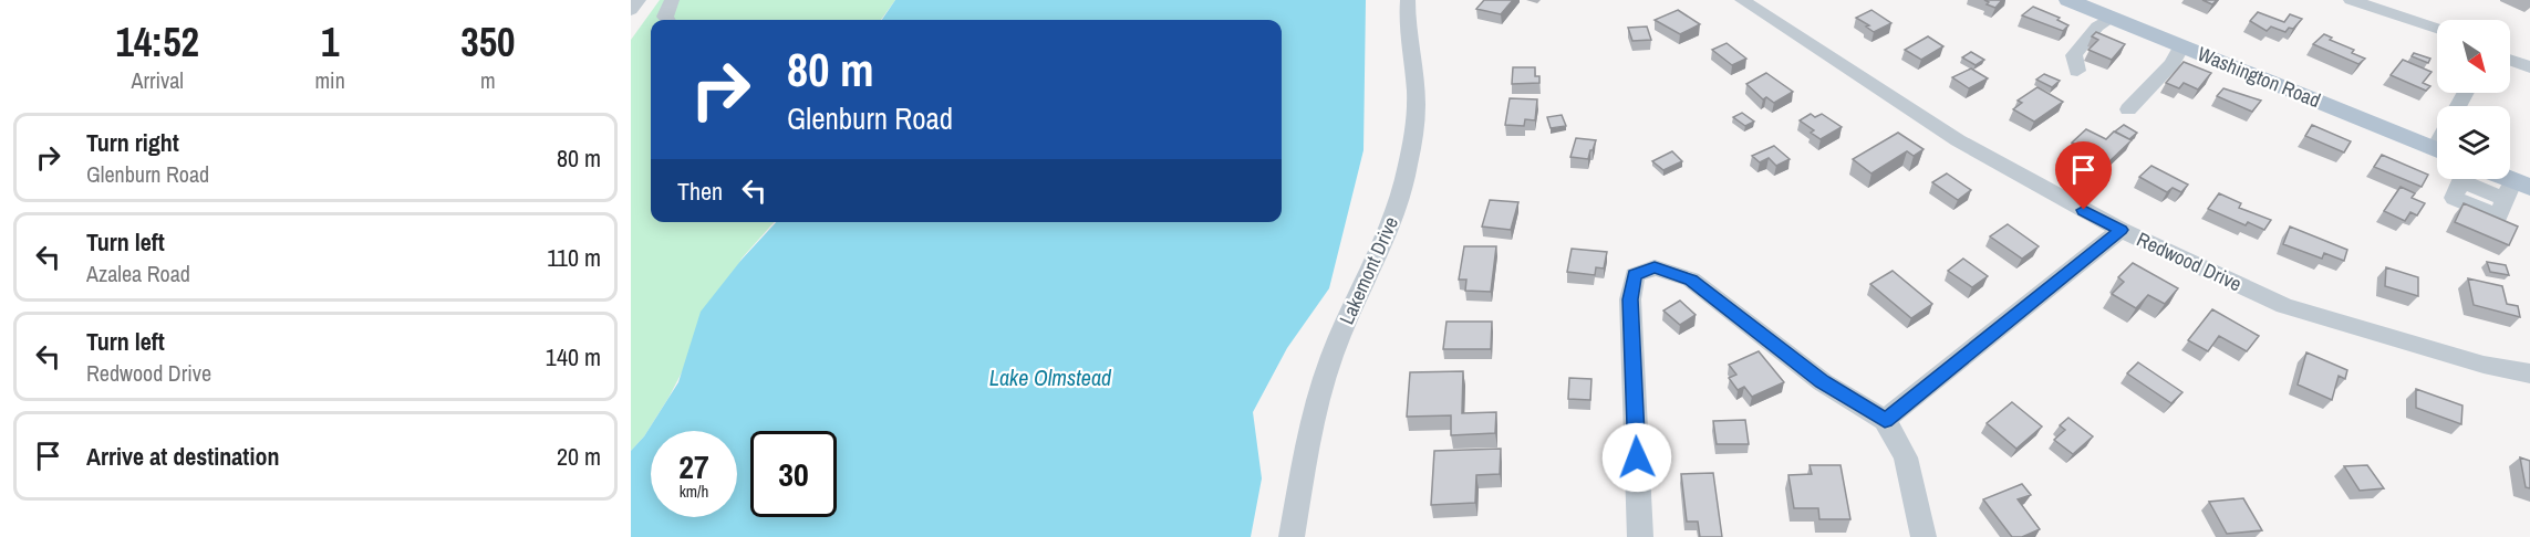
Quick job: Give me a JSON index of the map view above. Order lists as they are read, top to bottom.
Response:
{
  "streets": {
    "main road": ["Washington Road"],
    "street": ["Redwood Drive", "Lakemont Drive"]
  },
  "water": ["Lake Olmstead"],
  "north": "bottom right",
  "page": {
    "eta": [
      "14:52",
      "Arrival",
      "1",
      "min",
      "350",
      "m"
    ],
    "turn": ["80 m", "Glenburn Road"],
    "list": [
      {
        "name": "Turn right",
        "note": "Glenburn Road",
        "value": "80 m"
      },
      {
        "name": "Turn left",
        "note": "Azalea Road",
        "value": "110 m"
      },
      {
        "name": "Turn left",
        "note": "Redwood Drive",
        "value": "140 m"
      },
      {
        "name": "Arrive at destination",
        "value": "20 m"
      }
    ],
    "then": "Then",
    "speed": "27 km/h",
    "limit": "30"
  }
}
